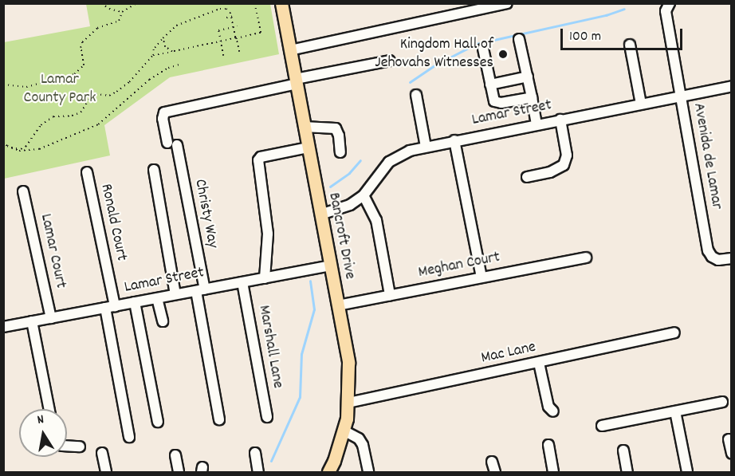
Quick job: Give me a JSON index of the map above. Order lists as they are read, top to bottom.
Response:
{
  "streets": {
    "main road": ["Bancroft Drive"],
    "street": [
      "Lamar Street",
      "Avenida de Lamar",
      "Christy Way",
      "Ronald Court",
      "Lamar Court",
      "Meghan Court",
      "Marshall Lane",
      "Mac Lane"
    ]
  },
  "crossings": [
    ["Lamar Street", "Avenida de Lamar"],
    ["Lamar Street", "Christy Way"],
    ["Lamar Street", "Ronald Court"],
    ["Lamar Street", "Bancroft Drive"],
    ["Lamar Street", "Lamar Court"],
    ["Lamar Street", "Marshall Lane"],
    ["Christy Way", "Bancroft Drive"],
    ["Bancroft Drive", "Meghan Court"],
    ["Bancroft Drive", "Mac Lane"]
  ],
  "parks": ["Lamar County Park"],
  "places": ["Kingdom Hall of Jehovahs Witnesses"],
  "scale_bar": "100 m",
  "north": "top"
}
